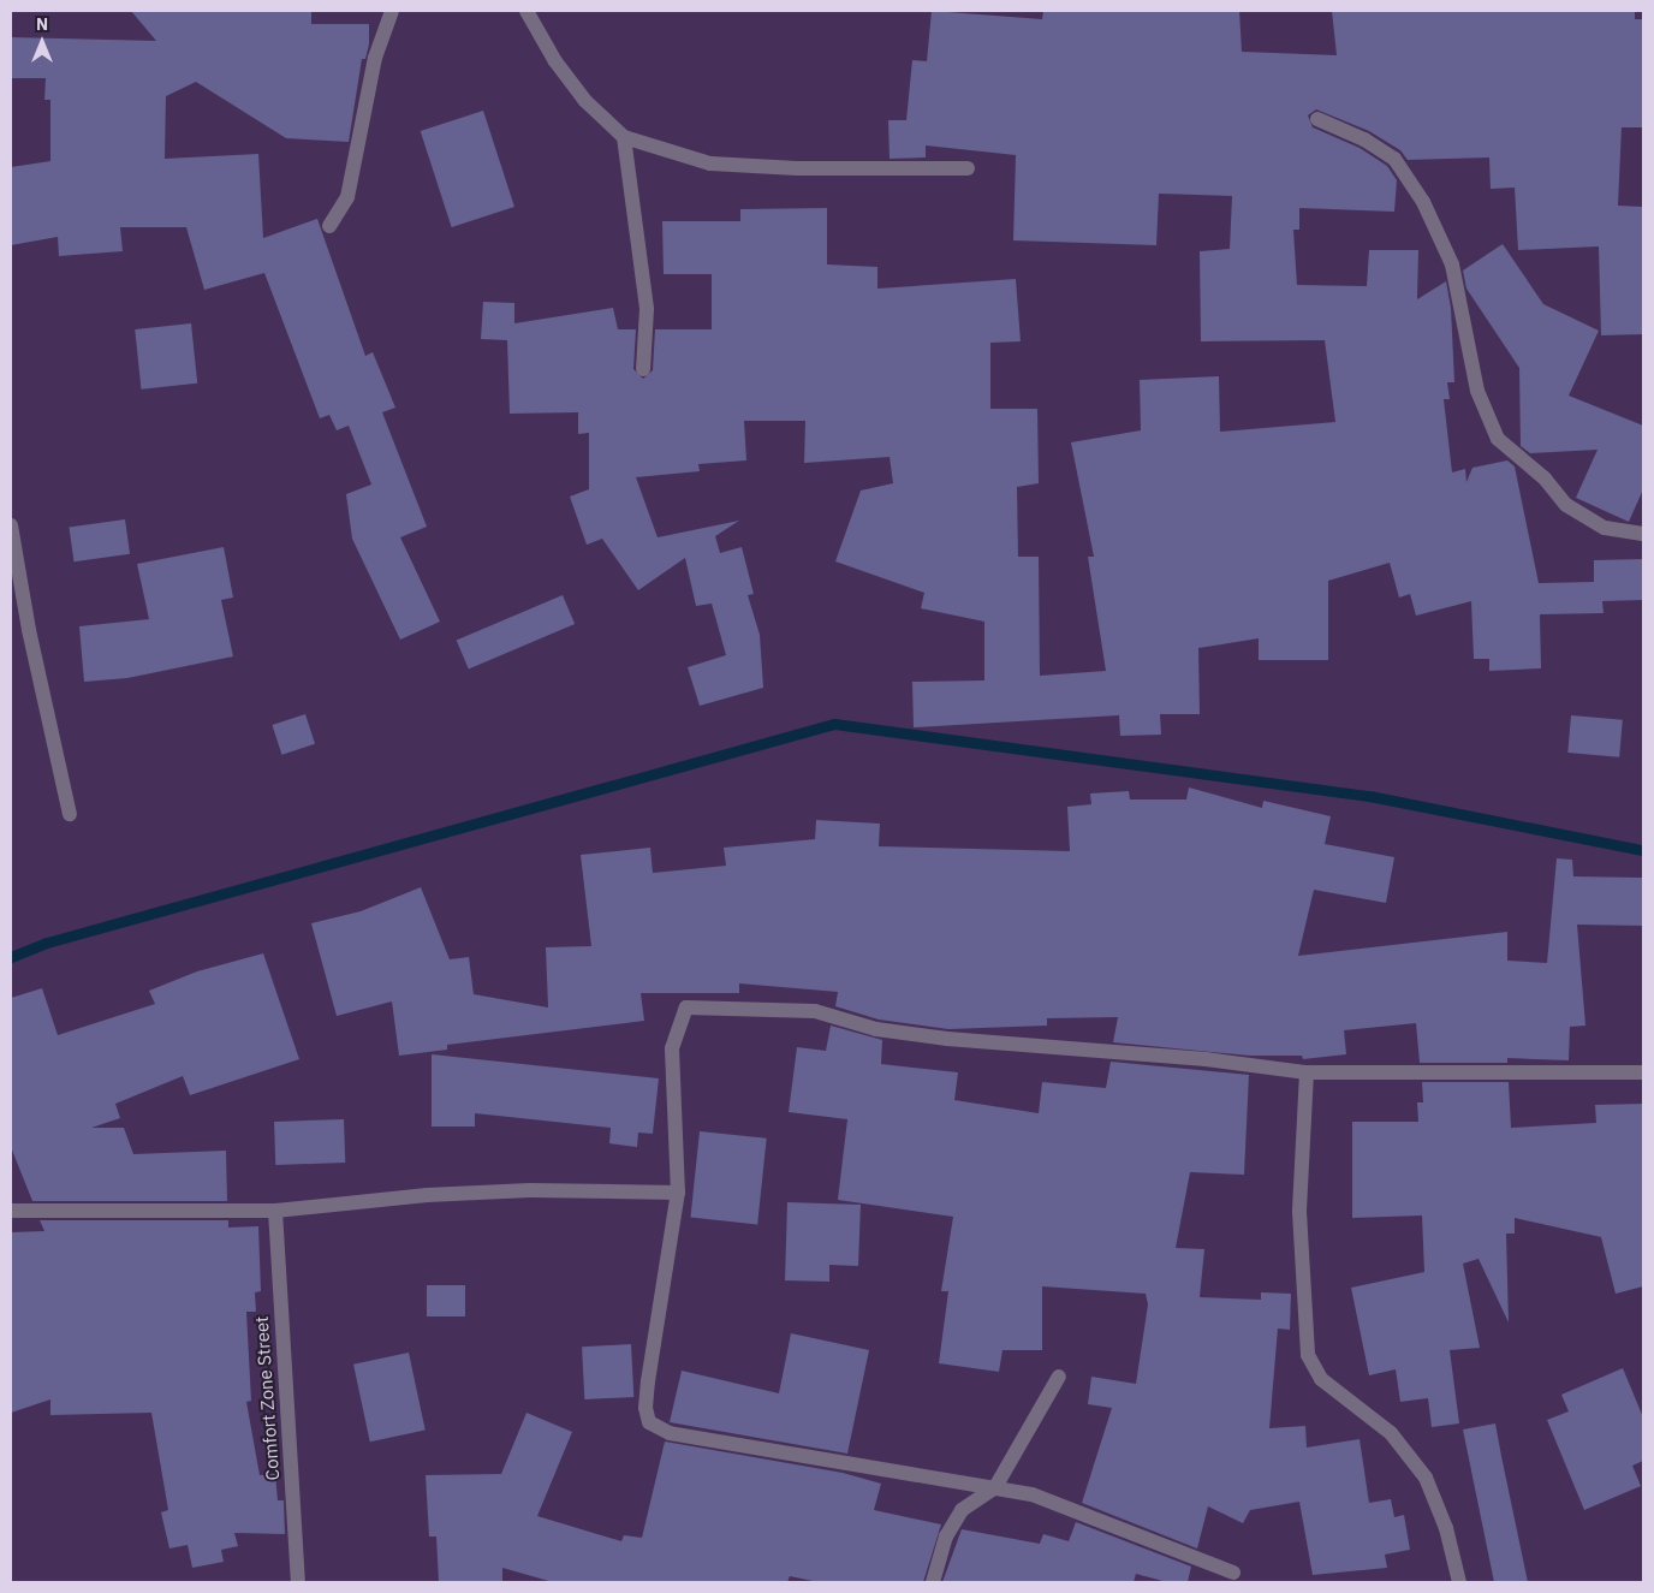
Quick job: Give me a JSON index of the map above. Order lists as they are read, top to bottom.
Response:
{
  "streets": {
    "street": ["Comfort Zone Street"]
  },
  "north": "top"
}
